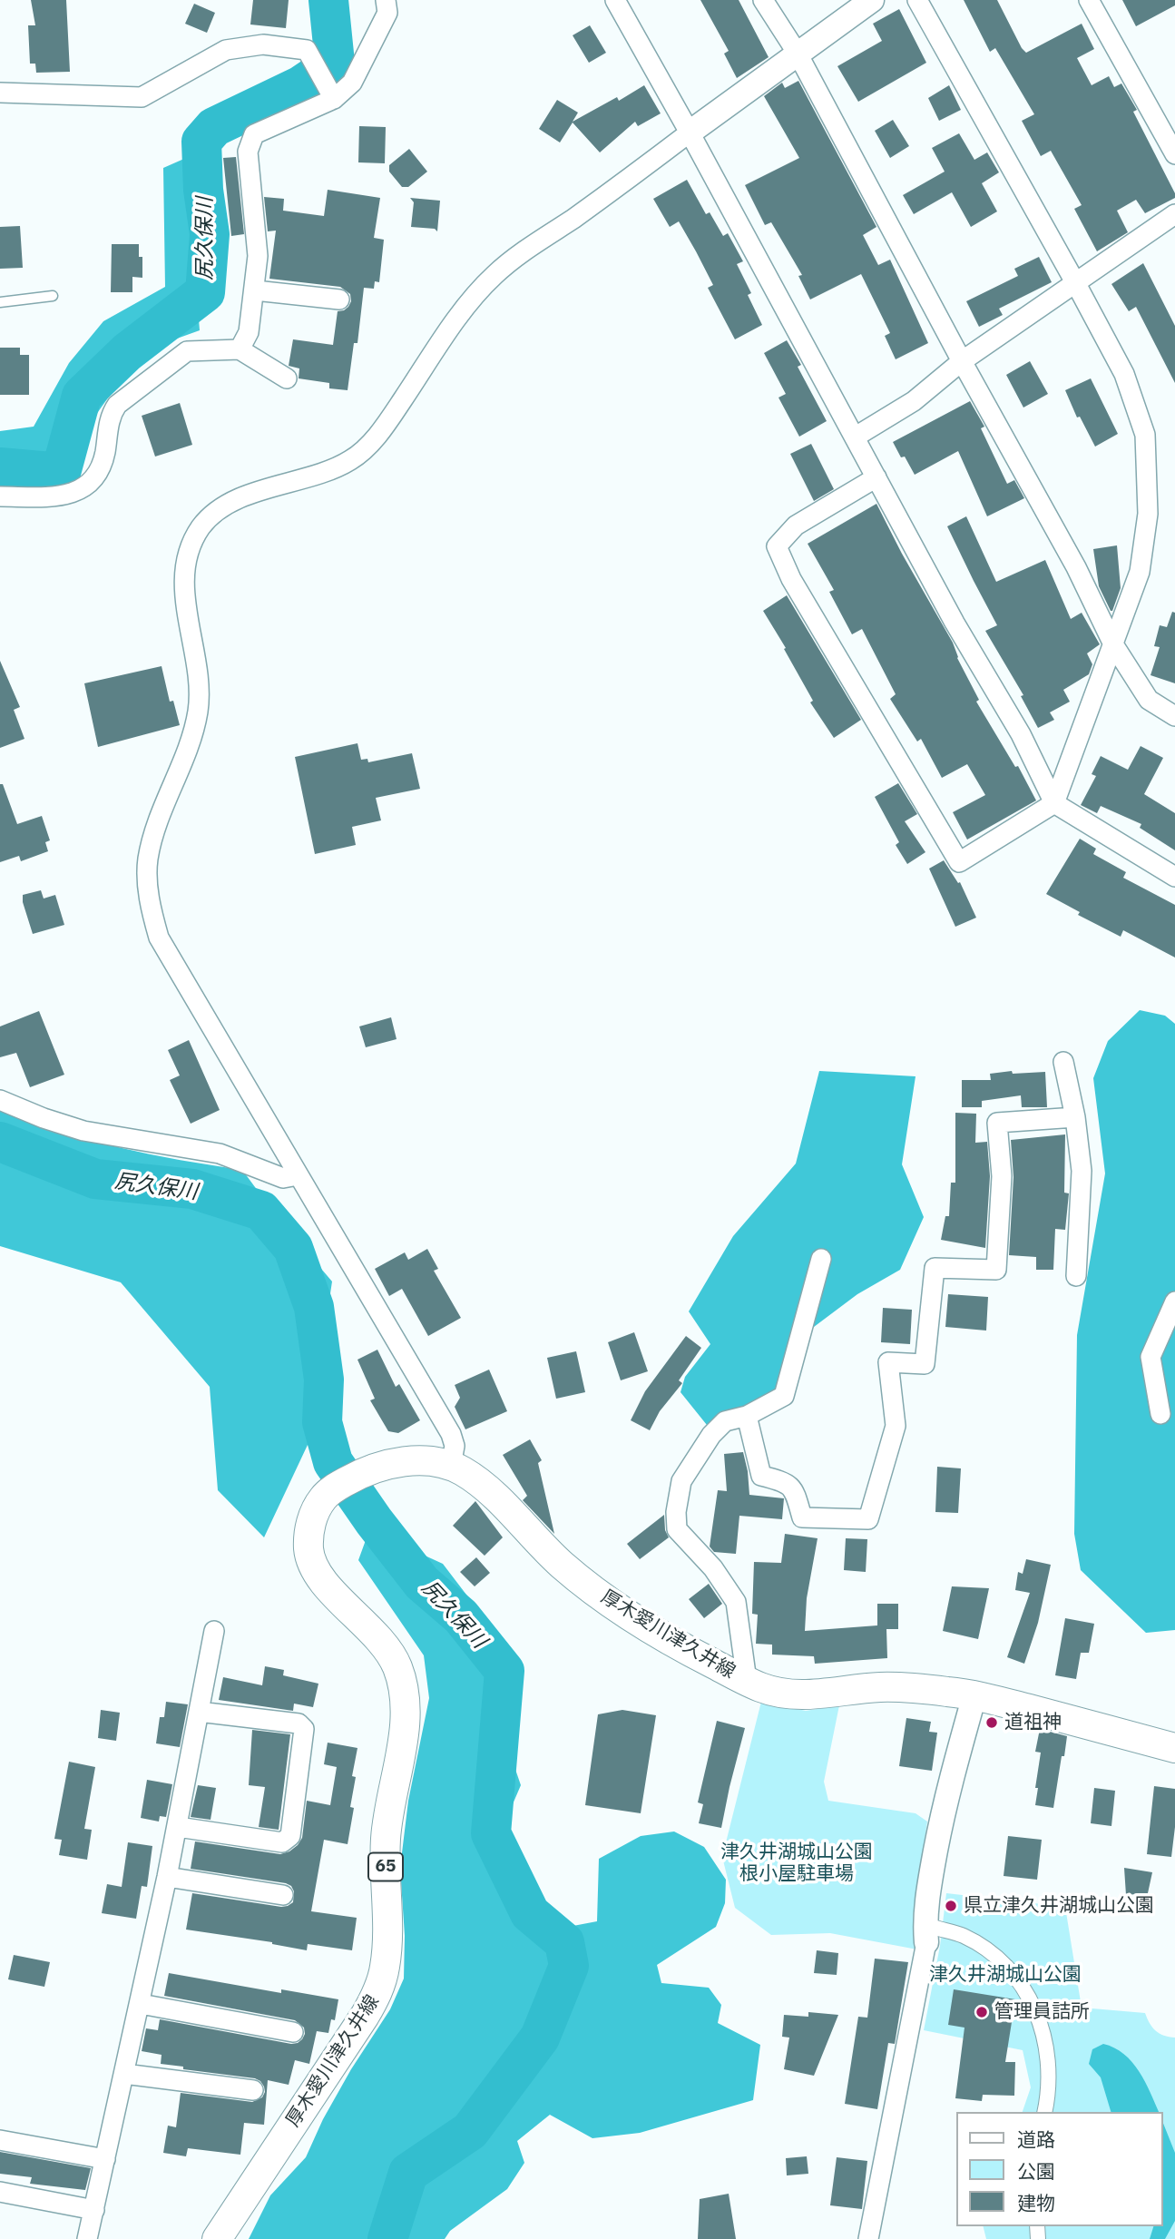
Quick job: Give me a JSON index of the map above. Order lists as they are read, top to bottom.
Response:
{
  "streets": {
    "main road": ["厚木愛川津久井線", "65"]
  },
  "water": ["尻久保川"],
  "parks": ["津久井湖城山公園 根小屋駐車場", "津久井湖城山公園"],
  "places": ["道祖神", "県立津久井湖城山公園", "管理員詰所"],
  "legend": ["道路", "公園", "建物"]
}
